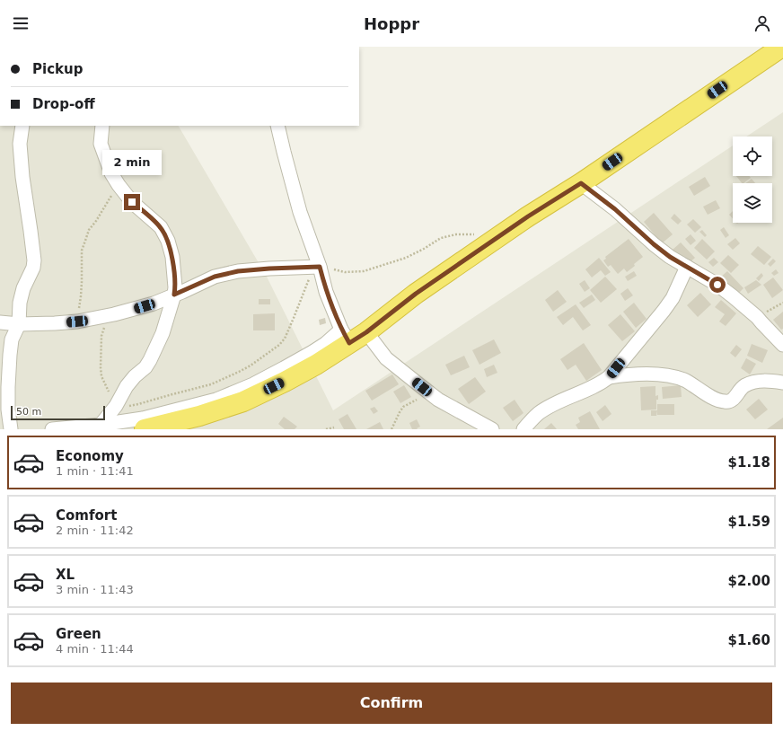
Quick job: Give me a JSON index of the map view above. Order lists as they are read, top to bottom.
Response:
{
  "scale_bar": "50 m",
  "page": {
    "header": "Hoppr",
    "banner": ["Pickup", "Drop-off"],
    "bubble": "2 min",
    "scale": "50 m",
    "list": [
      {
        "name": "Economy",
        "note": "1 min · 11:41",
        "value": "$1.18"
      },
      {
        "name": "Comfort",
        "note": "2 min · 11:42",
        "value": "$1.59"
      },
      {
        "name": "XL",
        "note": "3 min · 11:43",
        "value": "$2.00"
      },
      {
        "name": "Green",
        "note": "4 min · 11:44",
        "value": "$1.60"
      }
    ],
    "buttons": "Confirm"
  }
}
